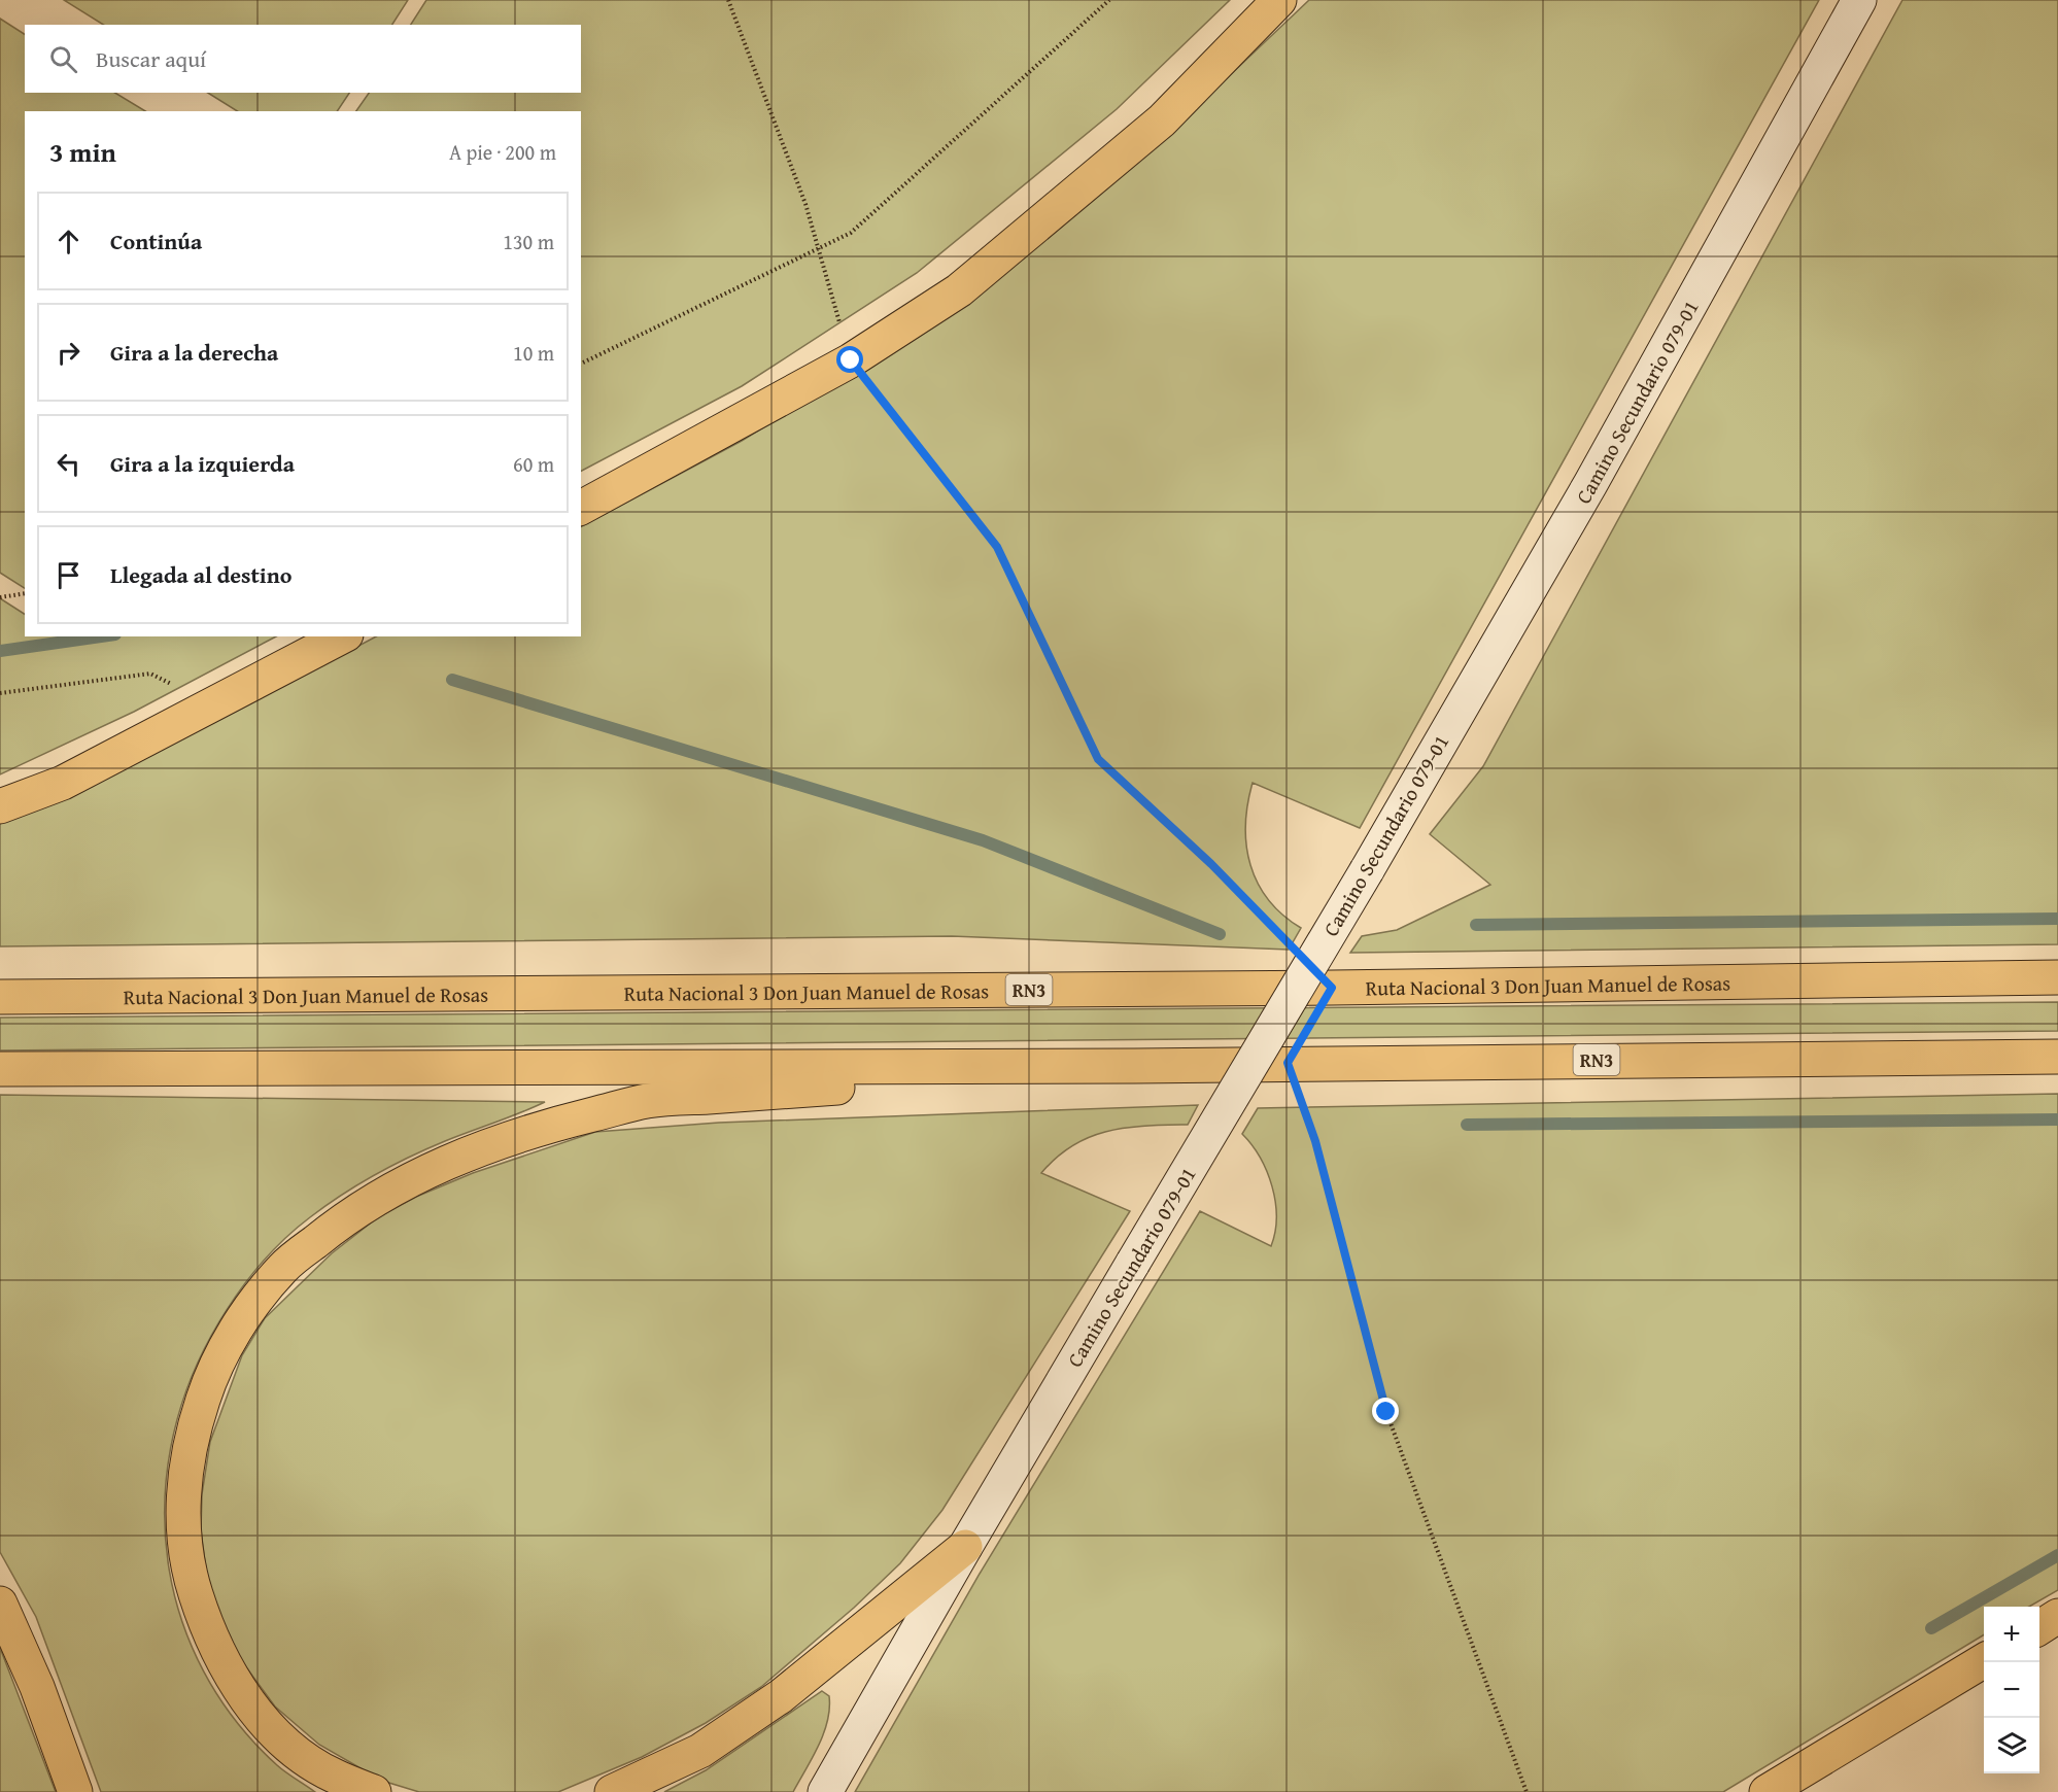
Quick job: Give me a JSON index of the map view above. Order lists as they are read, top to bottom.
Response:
{
  "streets": {
    "highway": ["Ruta Nacional 3 Don Juan Manuel de Rosas", "RN3"],
    "main road": ["Camino Secundario 079-01"]
  },
  "page": {
    "search": "Buscar aquí",
    "heading": ["3 min", "A pie · 200 m"],
    "list": [
      ["Continúa", "130 m"],
      ["Gira a la derecha", "10 m"],
      ["Gira a la izquierda", "60 m"],
      "Llegada al destino"
    ],
    "map_buttons": ["+", "−"]
  }
}
